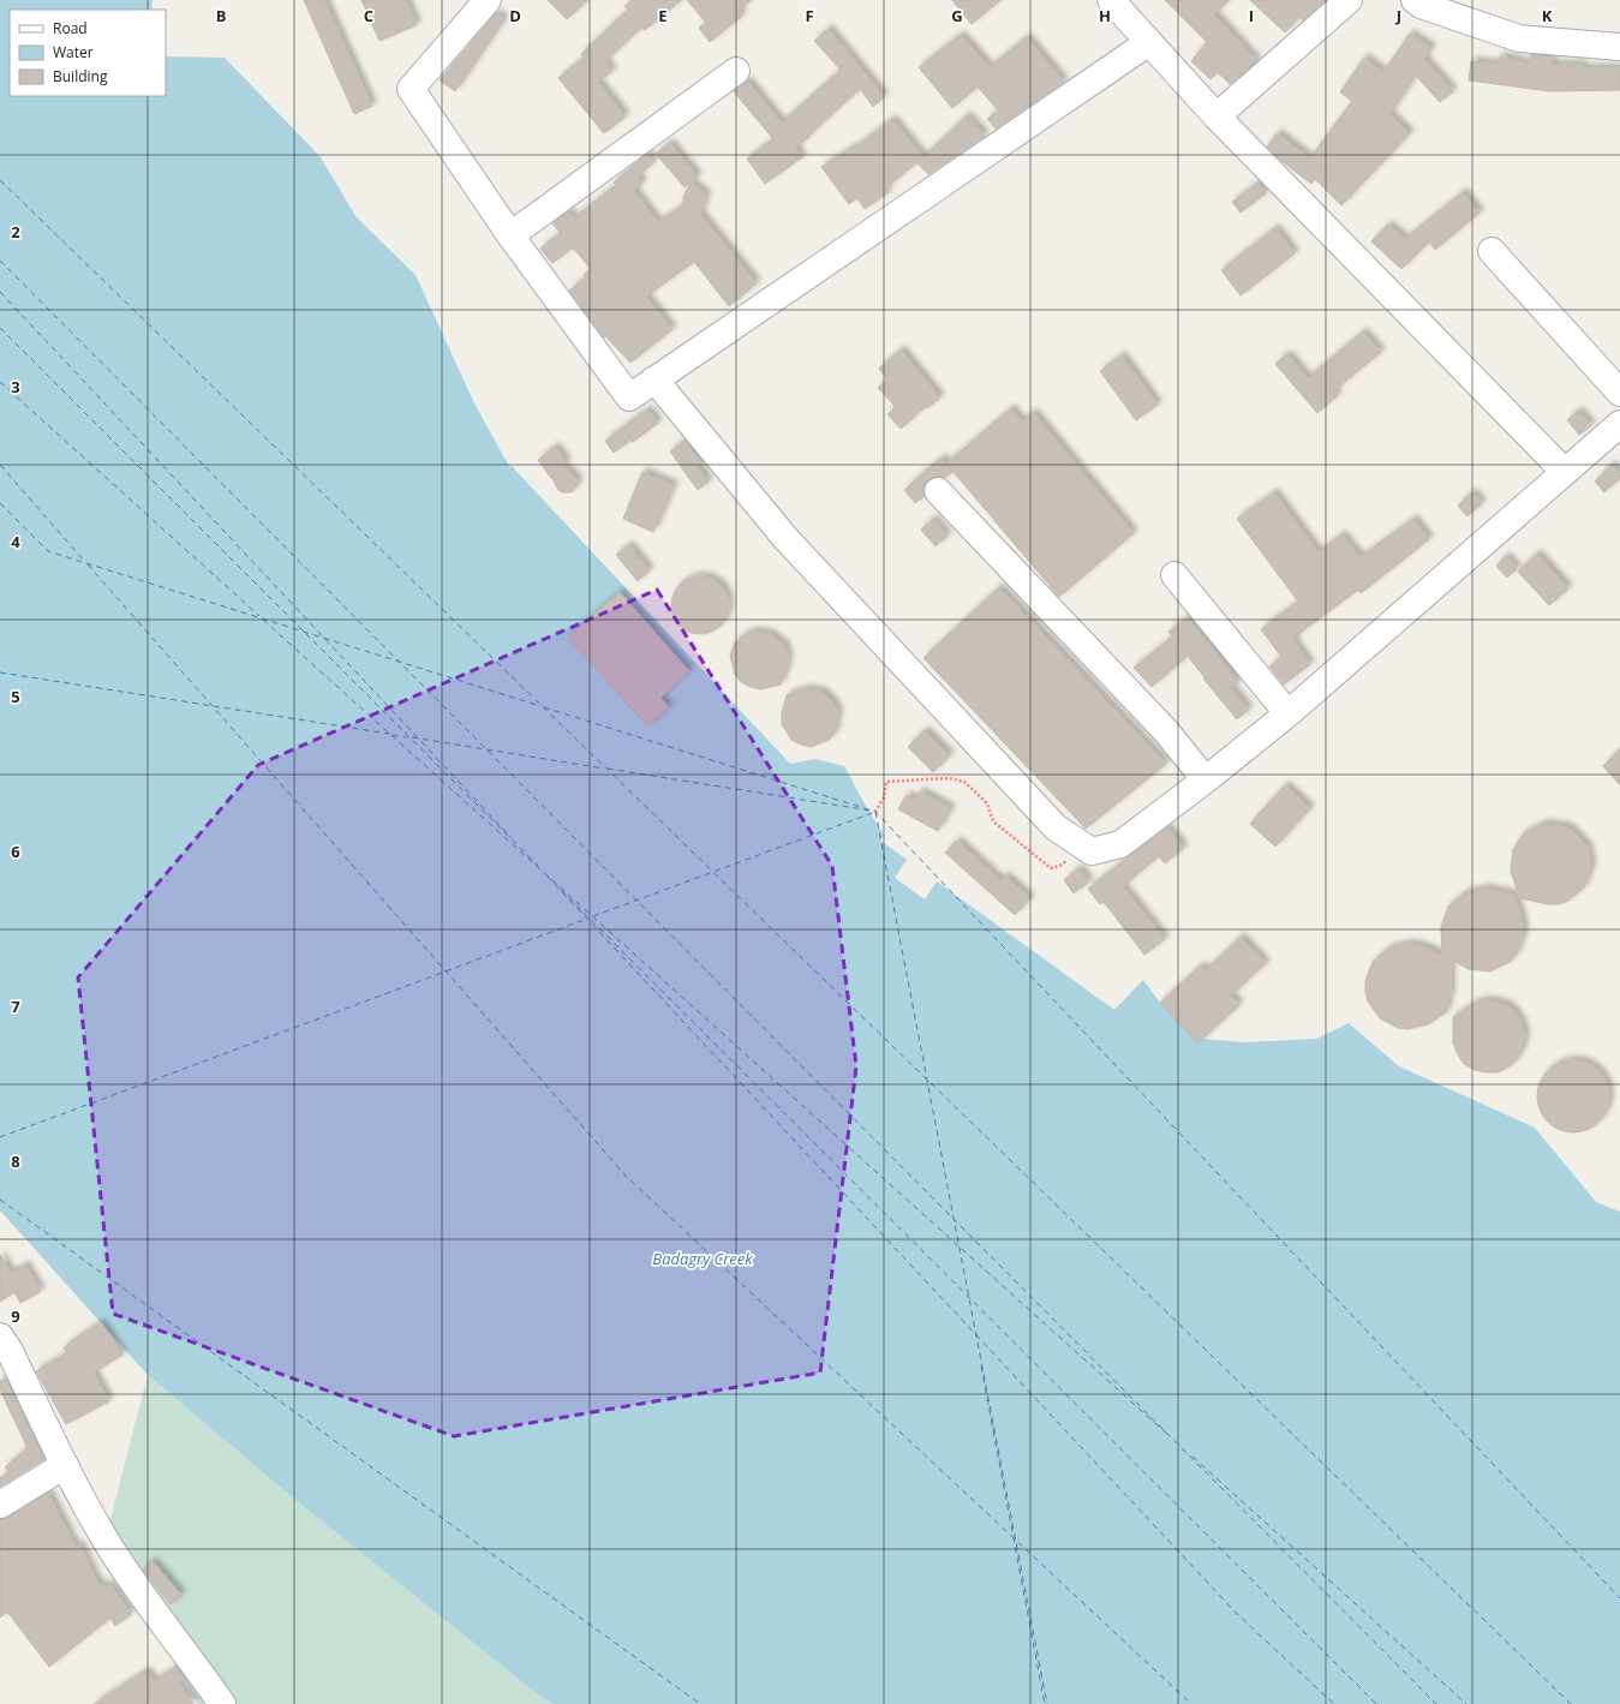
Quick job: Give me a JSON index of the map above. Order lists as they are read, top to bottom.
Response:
{
  "water": ["Badagry Creek"],
  "legend": ["Road", "Water", "Building"],
  "grid": {
    "columns": [
      "B",
      "C",
      "D",
      "E",
      "F",
      "G",
      "H",
      "I",
      "J",
      "K"
    ],
    "rows": [
      "2",
      "3",
      "4",
      "5",
      "6",
      "7",
      "8",
      "9"
    ]
  }
}
